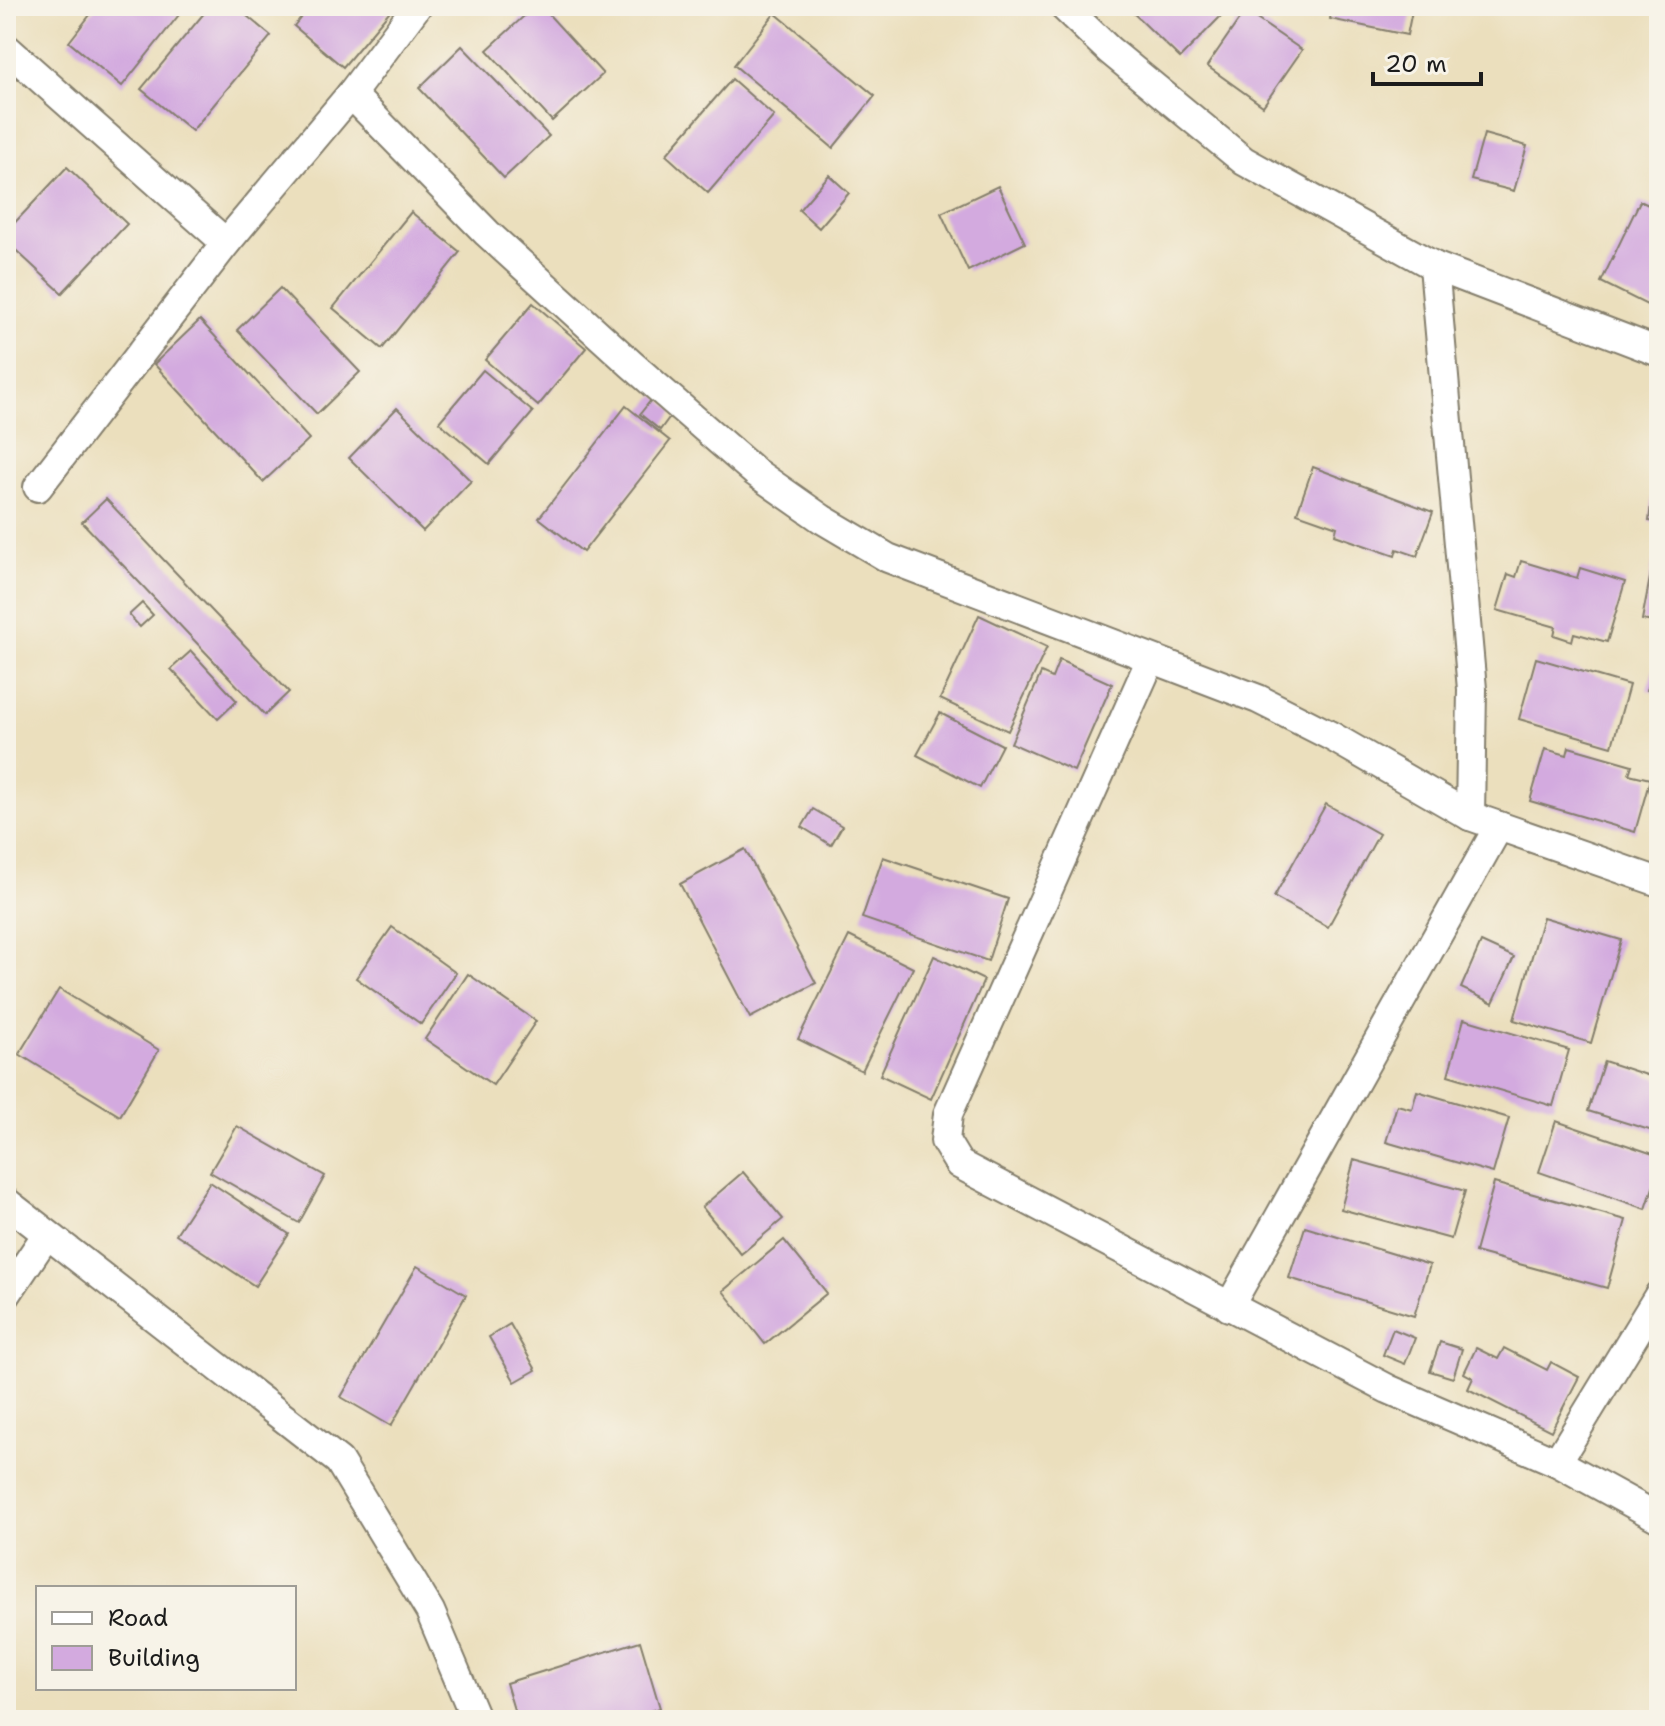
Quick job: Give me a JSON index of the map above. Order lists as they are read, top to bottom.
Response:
{
  "legend": ["Road", "Building"],
  "scale_bar": "20 m"
}
